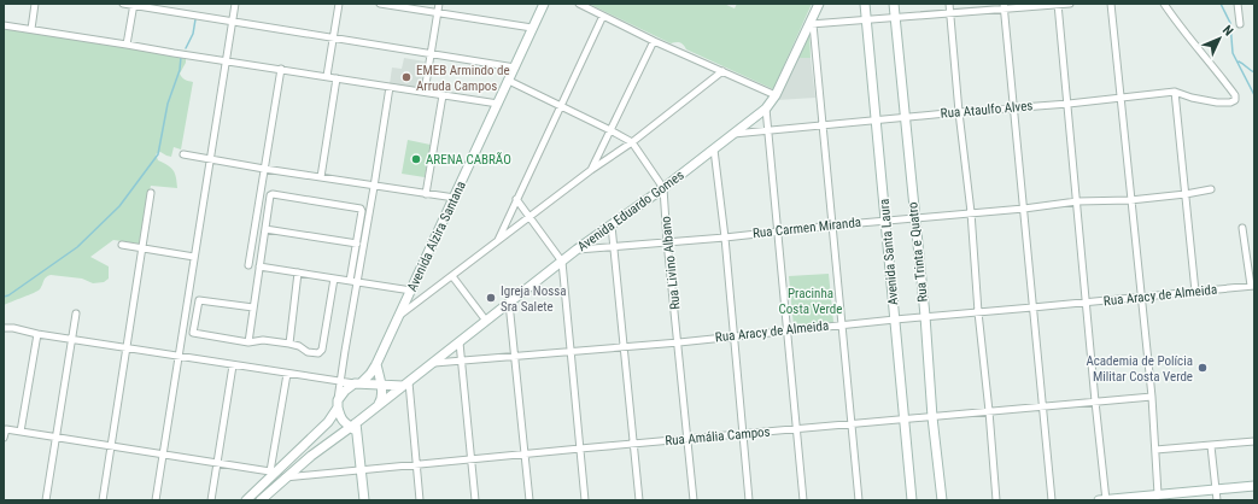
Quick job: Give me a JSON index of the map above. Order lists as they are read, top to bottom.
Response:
{
  "streets": {
    "main road": [
      "Avenida Eduardo Gomes",
      "Avenida Alzira Santana",
      "Avenida Santa Laura",
      "Rua Trinta e Quatro"
    ],
    "street": [
      "Rua Ataulfo Alves",
      "Rua Carmen Miranda",
      "Rua Livino Albano",
      "Rua Aracy de Almeida",
      "Rua Amália Campos"
    ]
  },
  "crossings": [
    ["Rua Ataulfo Alves", "Avenida Eduardo Gomes"],
    ["Rua Ataulfo Alves", "Avenida Santa Laura"],
    ["Rua Ataulfo Alves", "Rua Trinta e Quatro"],
    ["Avenida Eduardo Gomes", "Rua Carmen Miranda"],
    ["Avenida Eduardo Gomes", "Avenida Alzira Santana"],
    ["Avenida Eduardo Gomes", "Rua Livino Albano"],
    ["Avenida Eduardo Gomes", "Rua Aracy de Almeida"],
    ["Rua Carmen Miranda", "Avenida Santa Laura"],
    ["Rua Carmen Miranda", "Rua Trinta e Quatro"],
    ["Rua Carmen Miranda", "Rua Livino Albano"],
    ["Avenida Santa Laura", "Rua Aracy de Almeida"],
    ["Avenida Santa Laura", "Rua Amália Campos"],
    ["Rua Trinta e Quatro", "Rua Aracy de Almeida"],
    ["Rua Trinta e Quatro", "Rua Amália Campos"],
    ["Rua Livino Albano", "Rua Aracy de Almeida"],
    ["Rua Livino Albano", "Rua Amália Campos"]
  ],
  "parks": ["Pracinha Costa Verde"],
  "places": [
    "EMEB Armindo de Arruda Campos",
    "ARENA CABRÃO",
    "Igreja Nossa Sra Salete",
    "Academia de Polícia Militar Costa Verde"
  ],
  "north": "top right"
}
